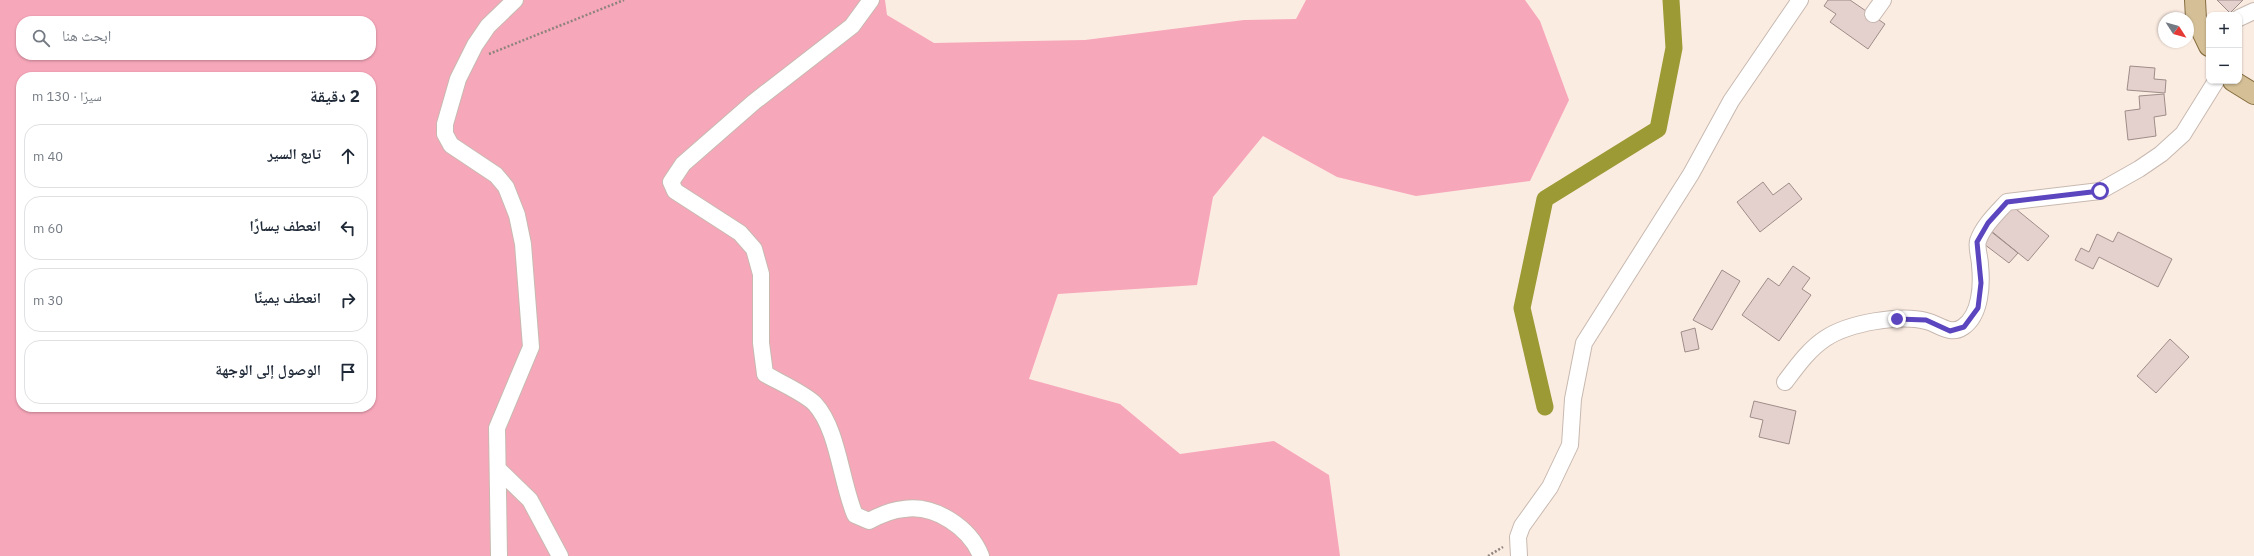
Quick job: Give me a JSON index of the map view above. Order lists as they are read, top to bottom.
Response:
{
  "north": "bottom right",
  "page": {
    "map_buttons": ["+", "−"],
    "search": "ابحث هنا",
    "heading": ["2 دقيقة", "سيرًا · 130 m"],
    "list": [
      ["تابع السير", "40 m"],
      ["انعطف يسارًا", "60 m"],
      ["انعطف يمينًا", "30 m"],
      "الوصول إلى الوجهة"
    ]
  }
}
